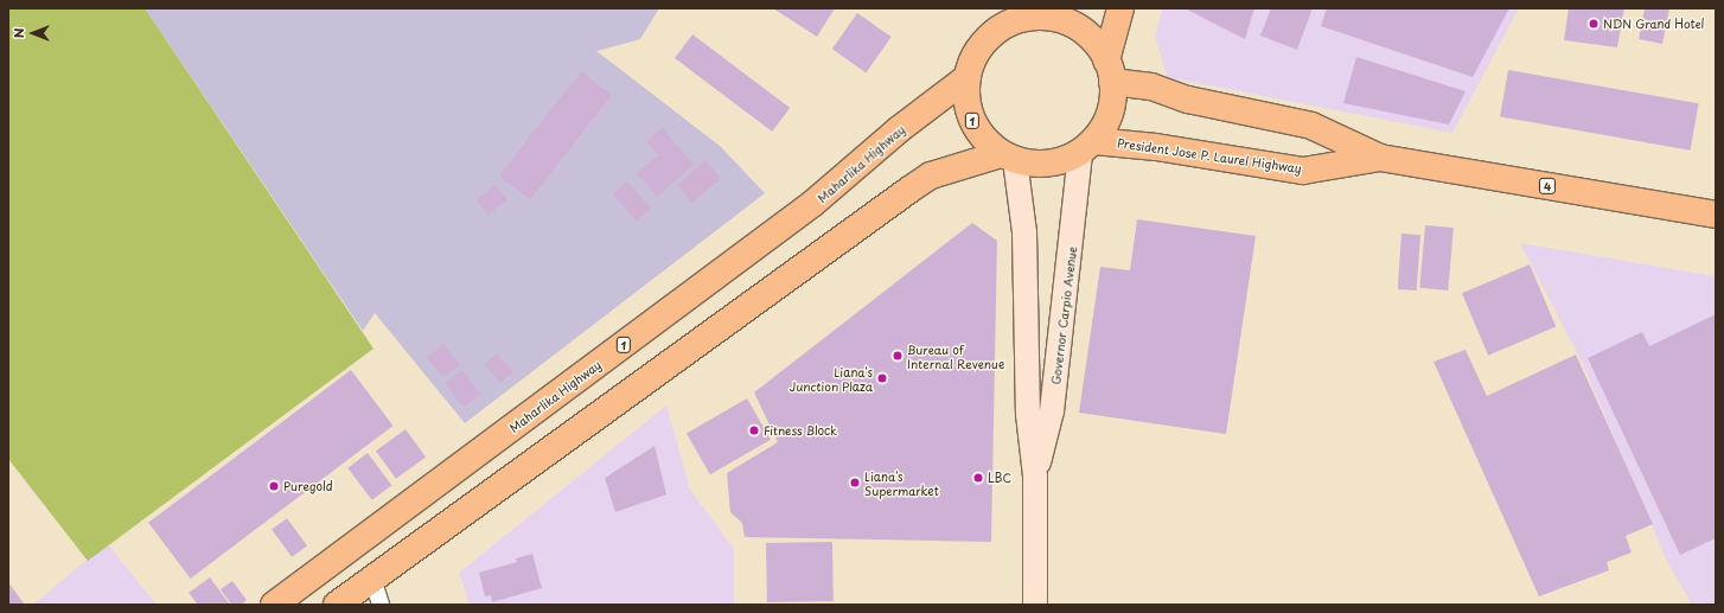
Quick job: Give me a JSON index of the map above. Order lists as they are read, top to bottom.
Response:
{
  "streets": {
    "highway": [
      "1",
      "President Jose P. Laurel Highway",
      "Maharlika Highway",
      "4"
    ],
    "main road": ["Governor Carpio Avenue"]
  },
  "crossings": [
    ["1", "President Jose P. Laurel Highway"],
    ["1", "Maharlika Highway"],
    ["1", "Governor Carpio Avenue"],
    ["President Jose P. Laurel Highway", "Maharlika Highway"],
    ["President Jose P. Laurel Highway", "Governor Carpio Avenue"],
    ["Maharlika Highway", "Governor Carpio Avenue"]
  ],
  "places": [
    "NDN Grand Hotel",
    "Bureau of Internal Revenue",
    "Liana's Junction Plaza",
    "Fitness Block",
    "LBC",
    "Liana's Supermarket",
    "Puregold"
  ],
  "north": "left"
}
